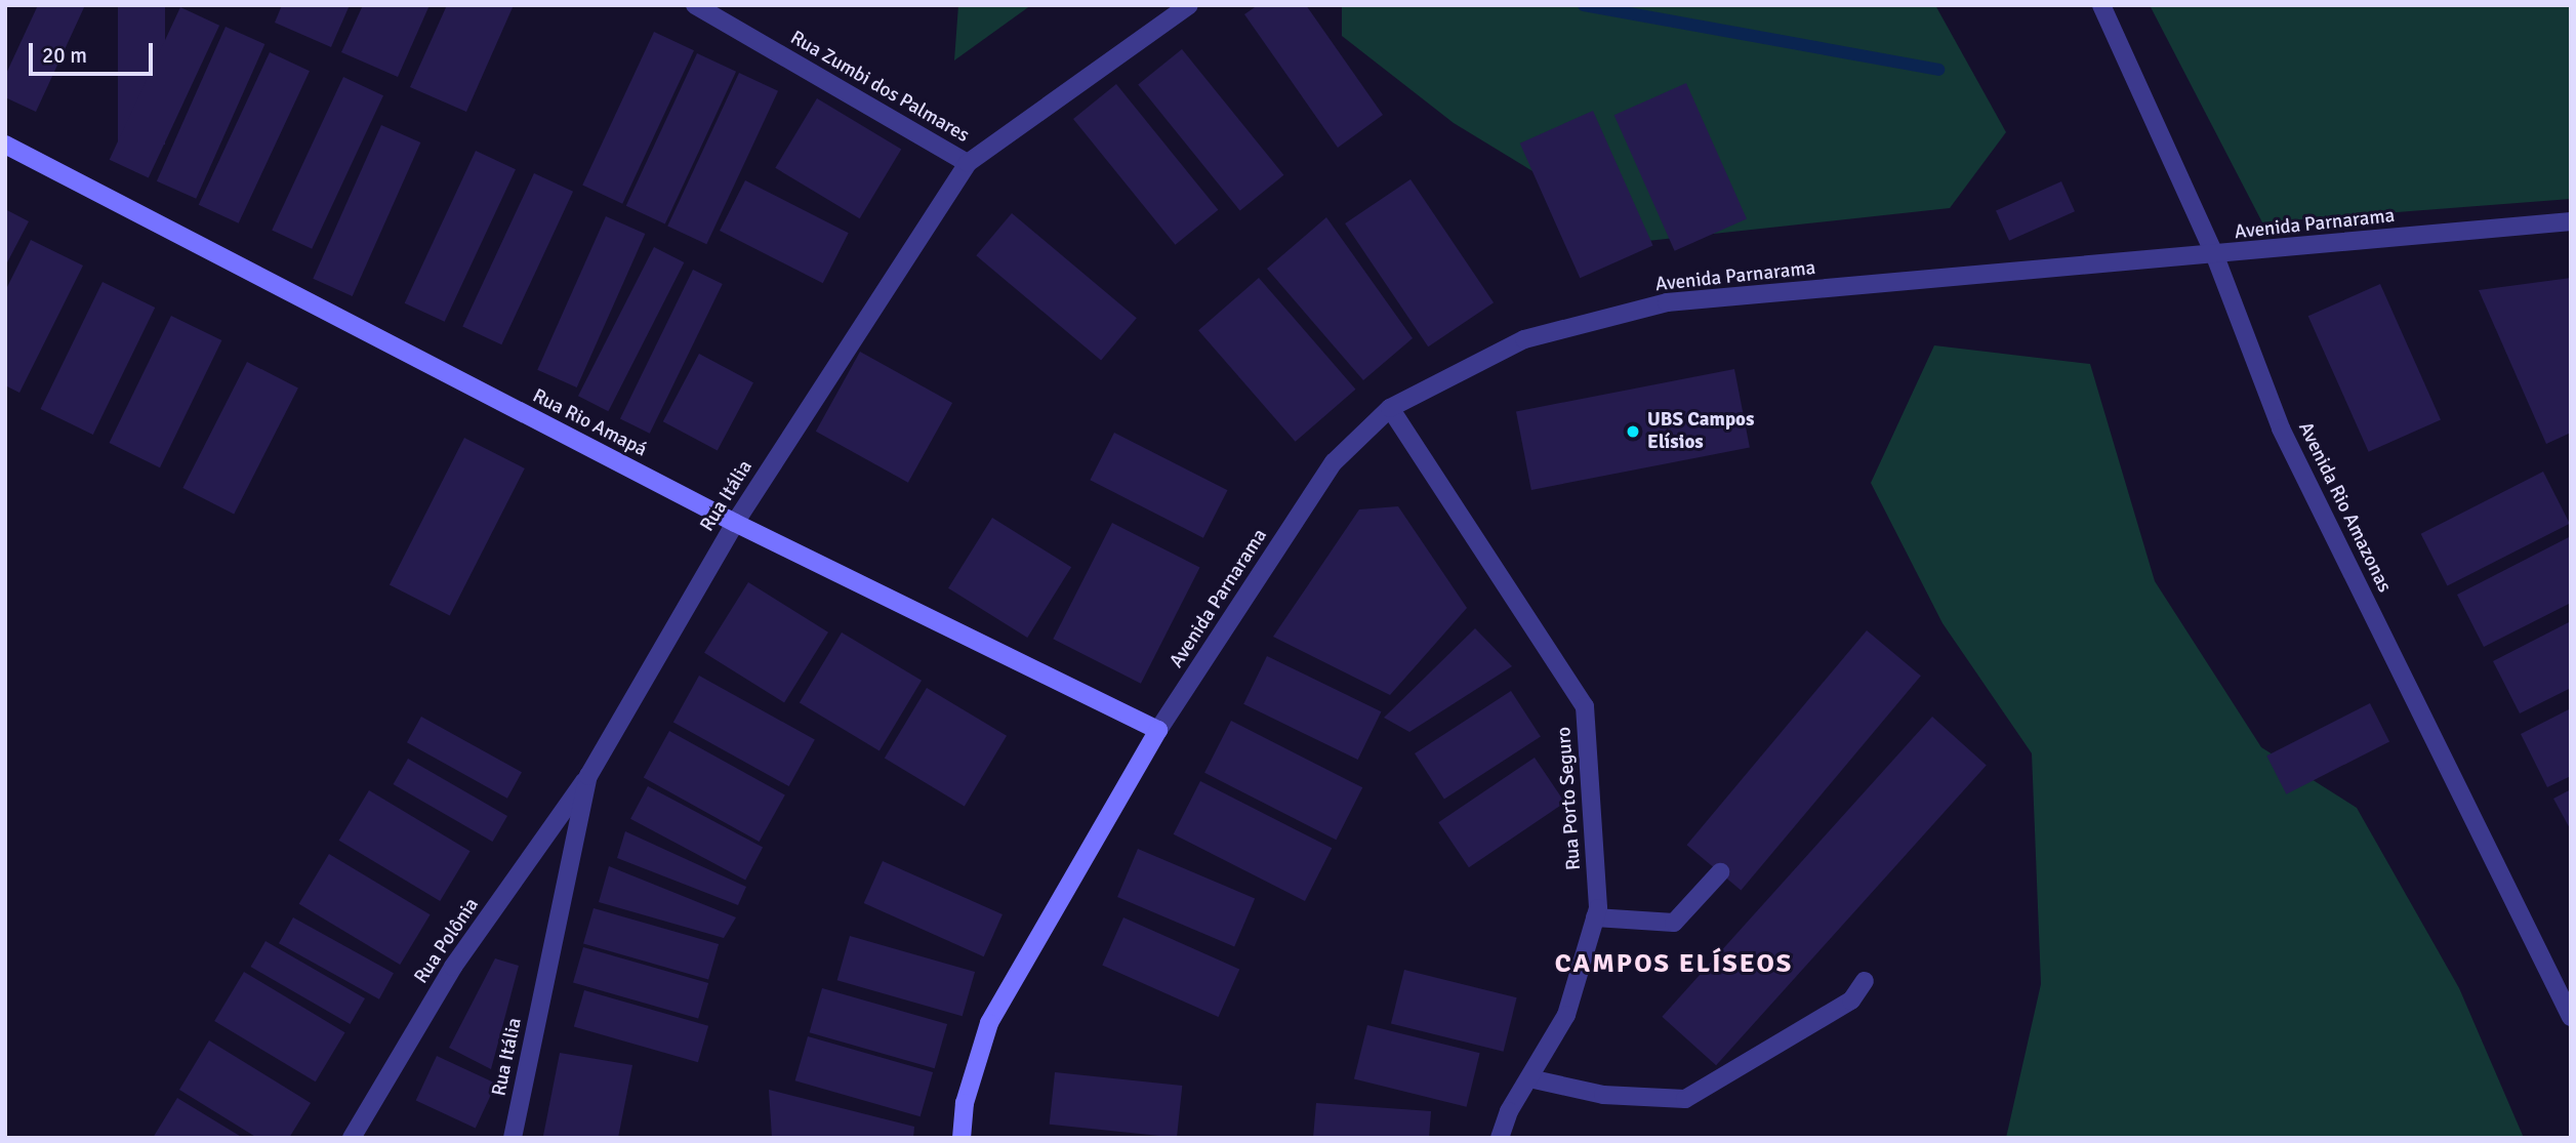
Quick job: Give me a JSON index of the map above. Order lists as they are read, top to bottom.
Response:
{
  "streets": {
    "main road": ["Avenida Parnarama", "Rua Rio Amapá"],
    "street": [
      "Rua Zumbi dos Palmares",
      "Rua Itália",
      "Avenida Rio Amazonas",
      "Rua Porto Seguro",
      "Rua Polônia"
    ]
  },
  "crossings": [
    ["Rua Zumbi dos Palmares", "Rua Itália"],
    ["Avenida Parnarama", "Rua Rio Amapá"],
    ["Avenida Parnarama", "Avenida Rio Amazonas"],
    ["Avenida Parnarama", "Rua Porto Seguro"],
    ["Rua Rio Amapá", "Rua Itália"],
    ["Rua Itália", "Rua Polônia"]
  ],
  "districts": ["CAMPOS ELÍSEOS"],
  "places": ["UBS Campos Elísios"],
  "scale_bar": "20 m"
}
